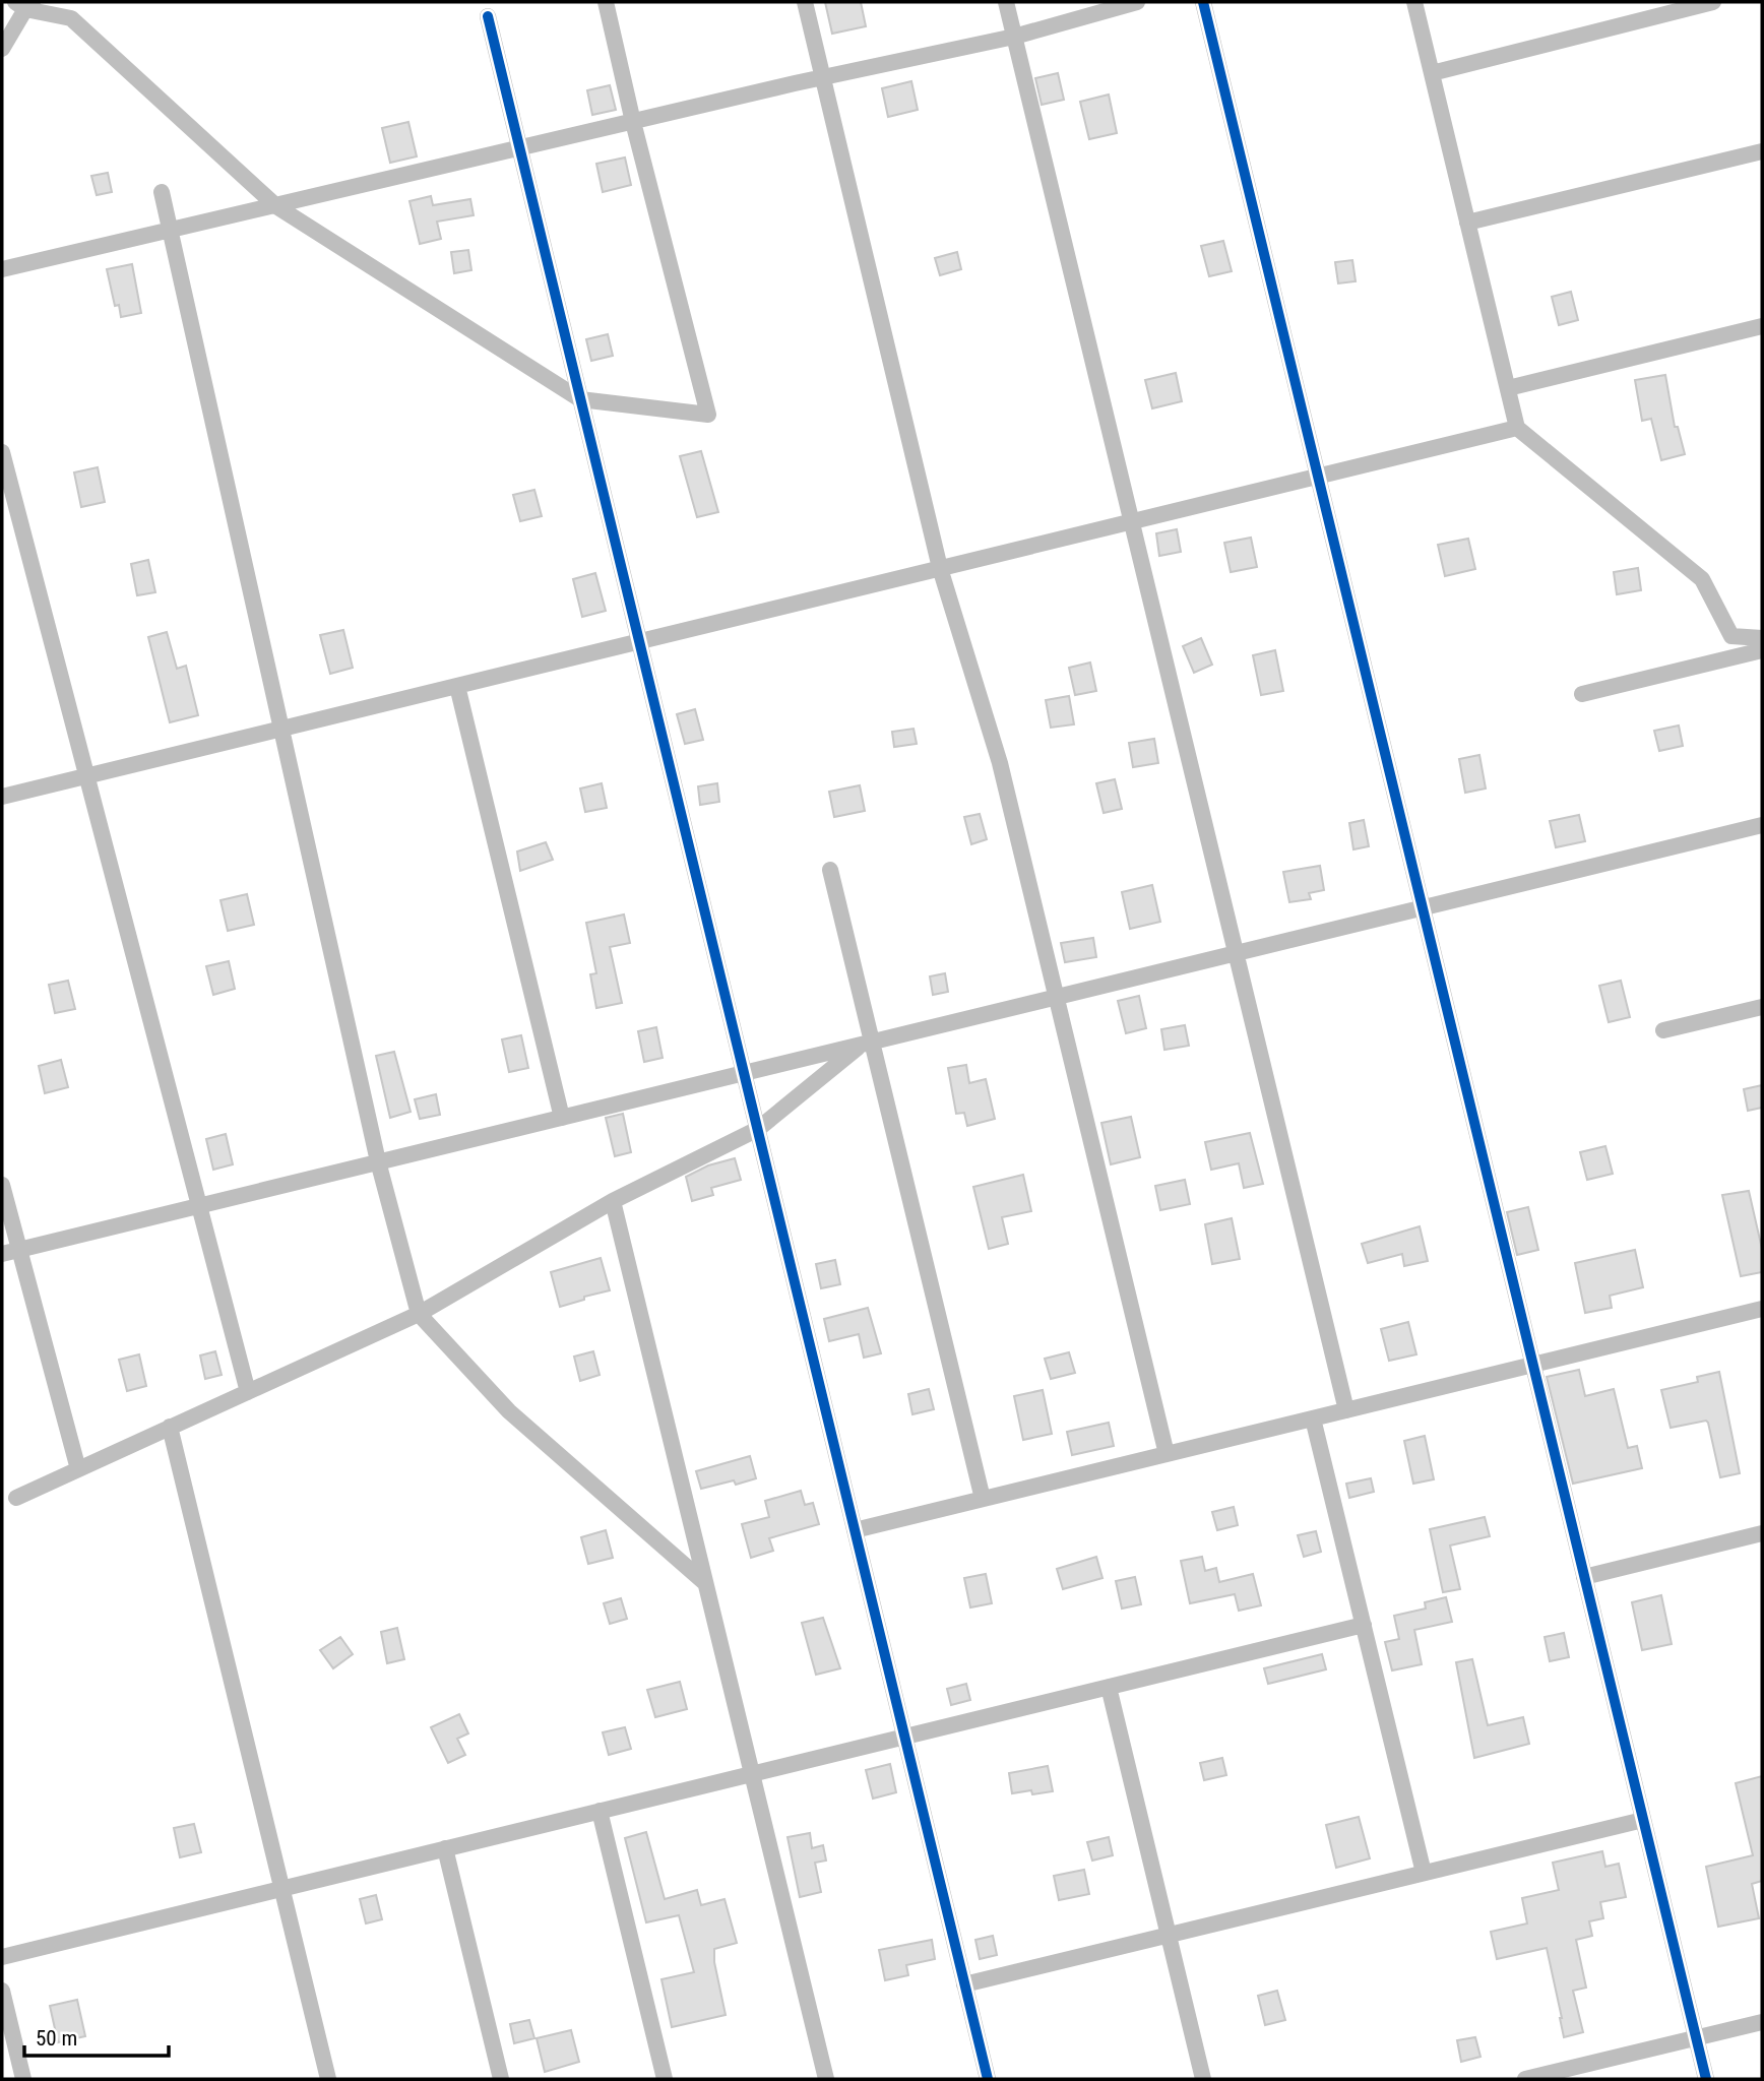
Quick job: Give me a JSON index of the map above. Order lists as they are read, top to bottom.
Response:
{
  "scale_bar": "50 m"
}
